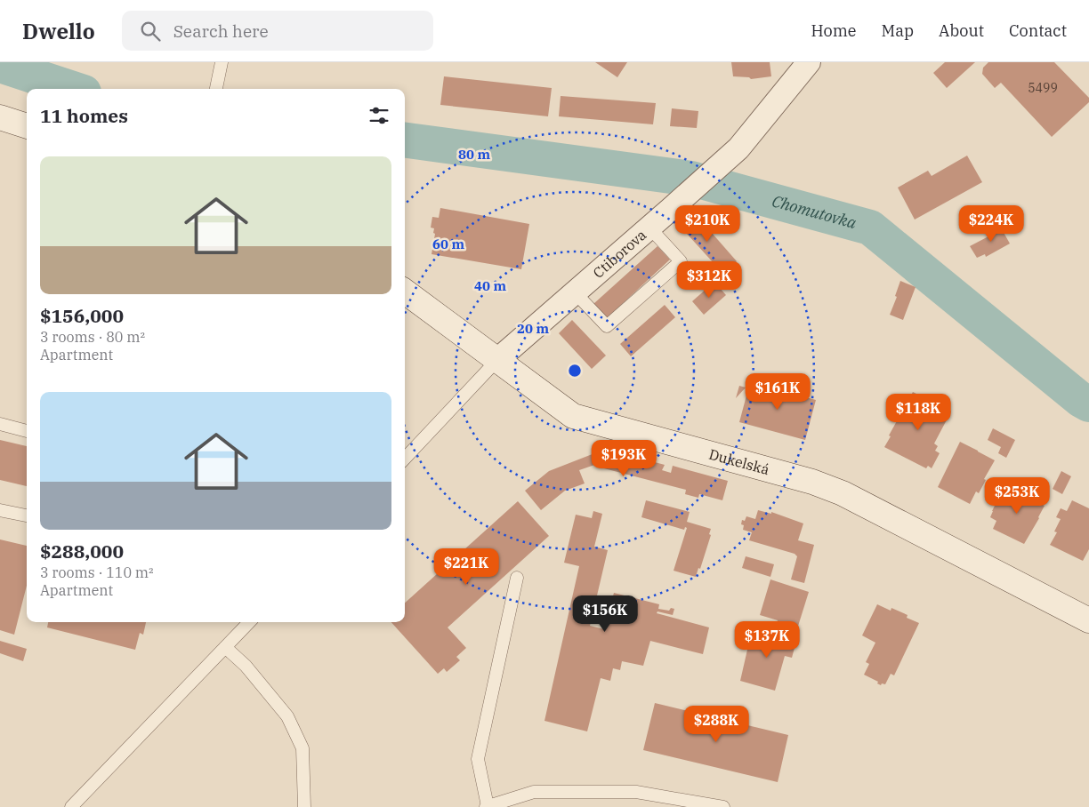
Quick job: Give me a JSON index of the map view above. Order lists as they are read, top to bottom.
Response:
{
  "streets": {
    "street": ["Ctiborova", "Dukelská"]
  },
  "crossings": [
    ["Ctiborova", "Dukelská"]
  ],
  "water": ["Chomutovka"],
  "house_numbers": ["5499"],
  "page": {
    "header": "Dwello",
    "search": "Search here",
    "nav": [
      "Home",
      "Map",
      "About",
      "Contact"
    ],
    "heading": "11 homes",
    "list": [
      {
        "name": "$156,000",
        "note": "3 rooms · 80 m² · Apartment"
      },
      {
        "name": "$288,000",
        "note": "3 rooms · 110 m² · Apartment"
      }
    ],
    "price": [
      "$210K",
      "$224K",
      "$312K",
      "$161K",
      "$118K",
      "$193K",
      "$253K",
      "$221K",
      "$156K",
      "$137K",
      "$288K"
    ]
  },
  "rings": [
    "80 m",
    "60 m",
    "40 m",
    "20 m"
  ]
}
